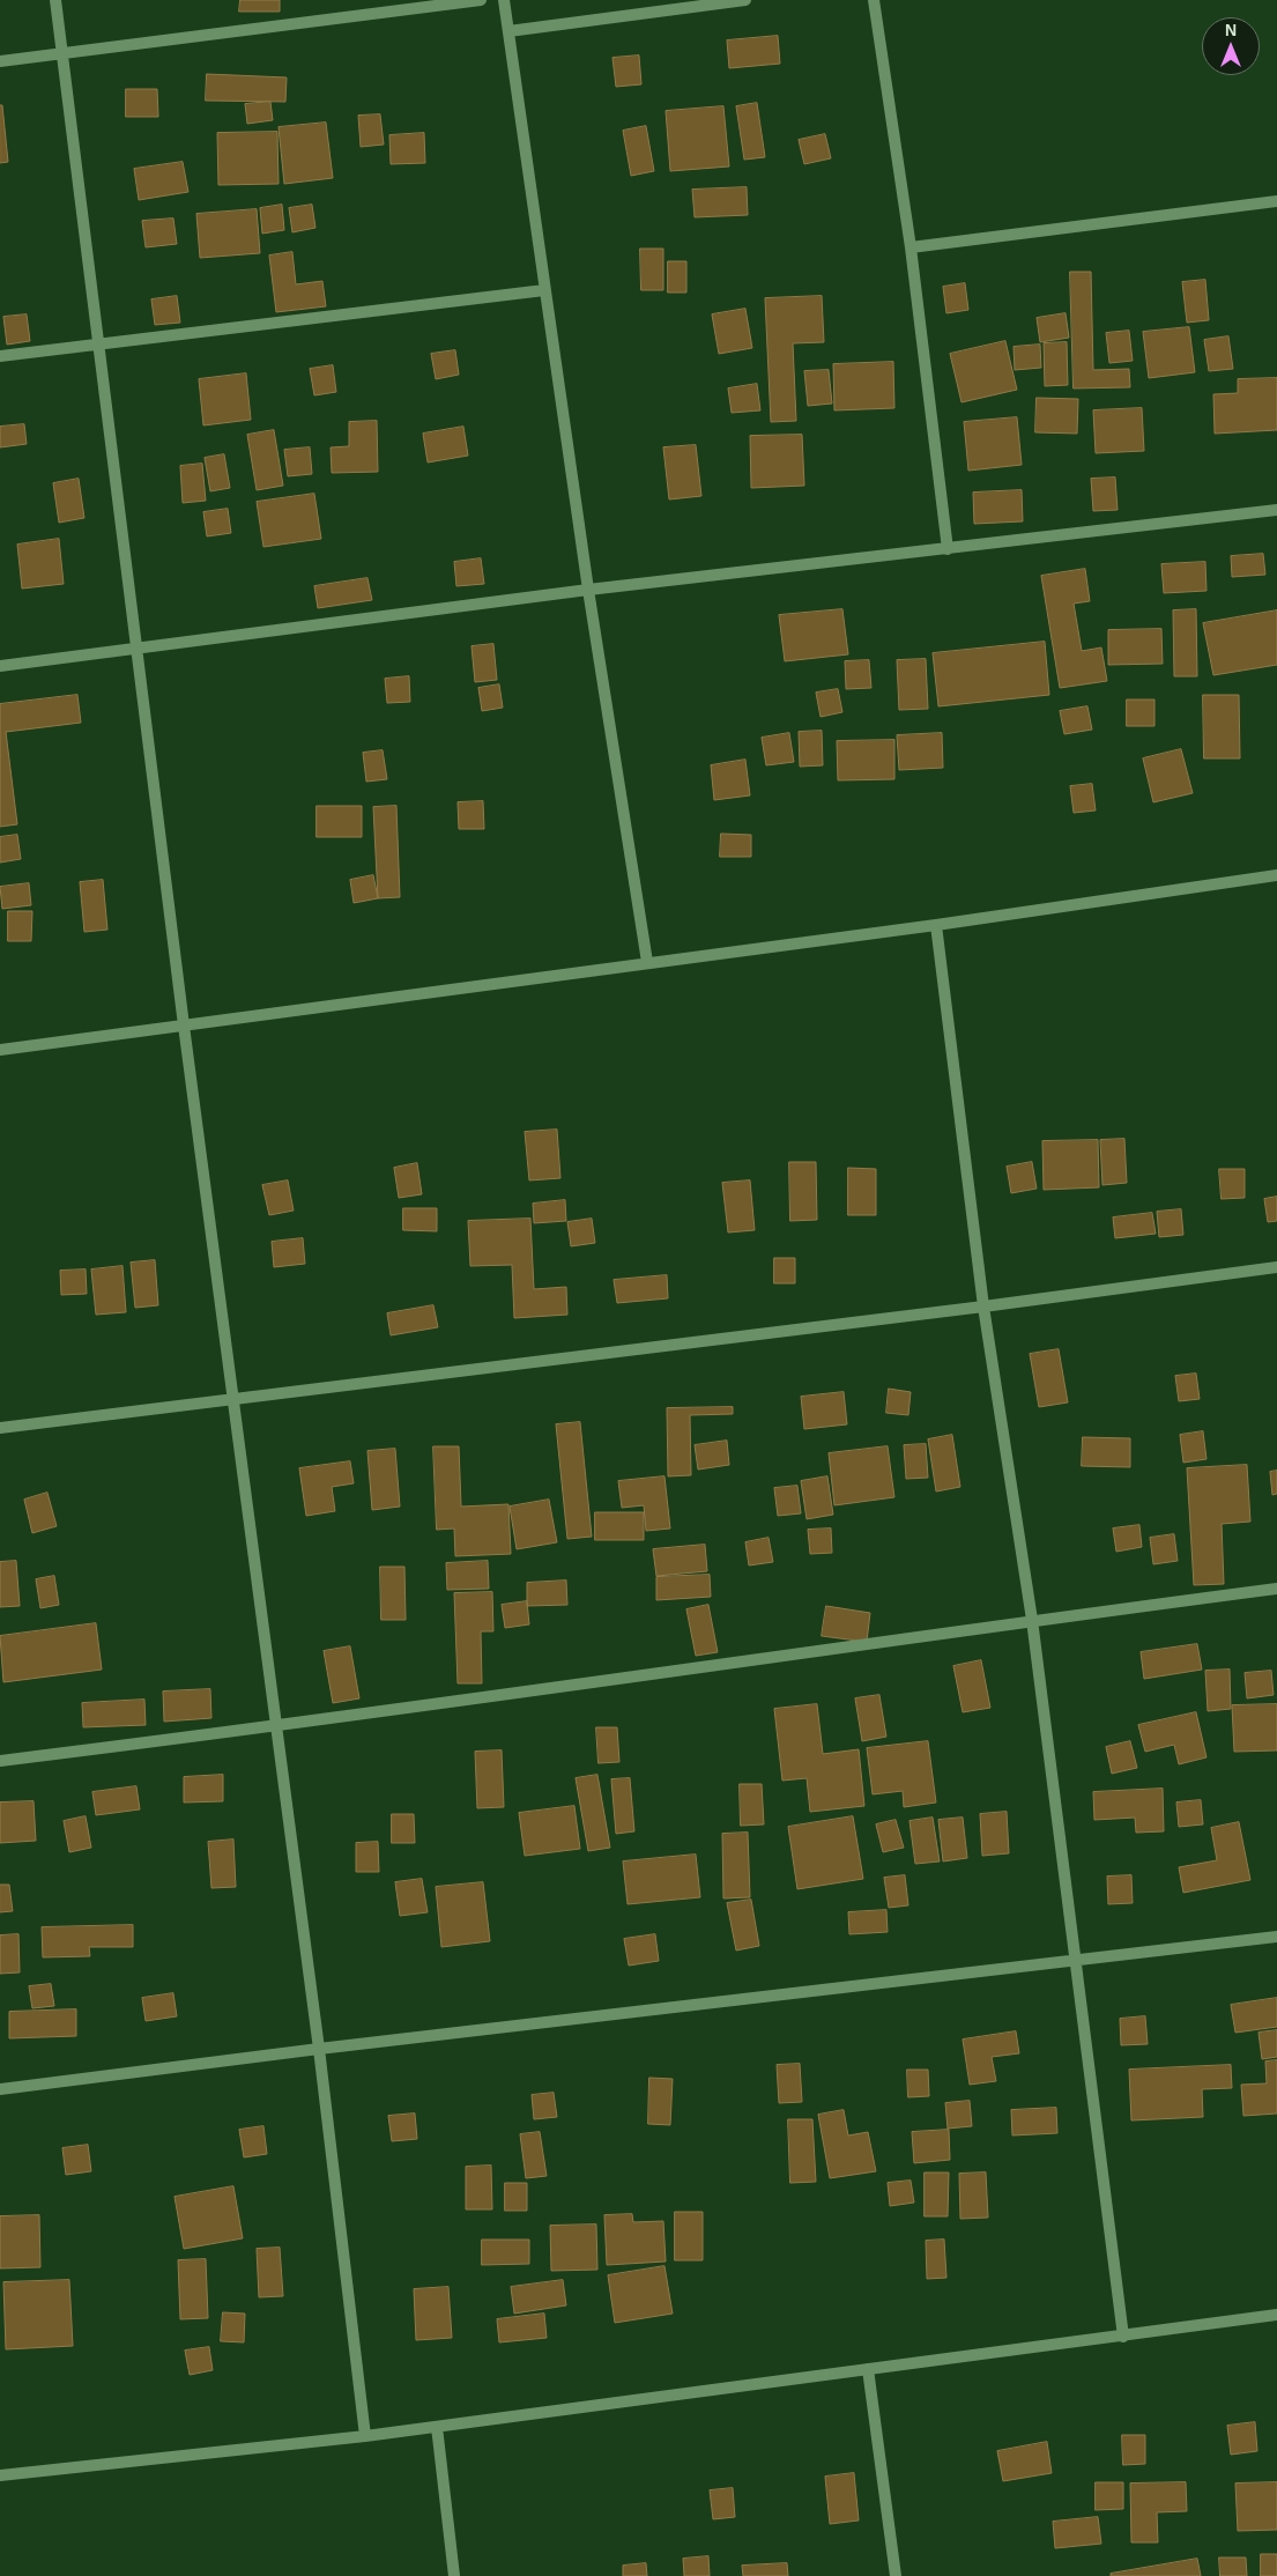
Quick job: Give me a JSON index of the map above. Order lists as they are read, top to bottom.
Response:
{
  "north": "top"
}
